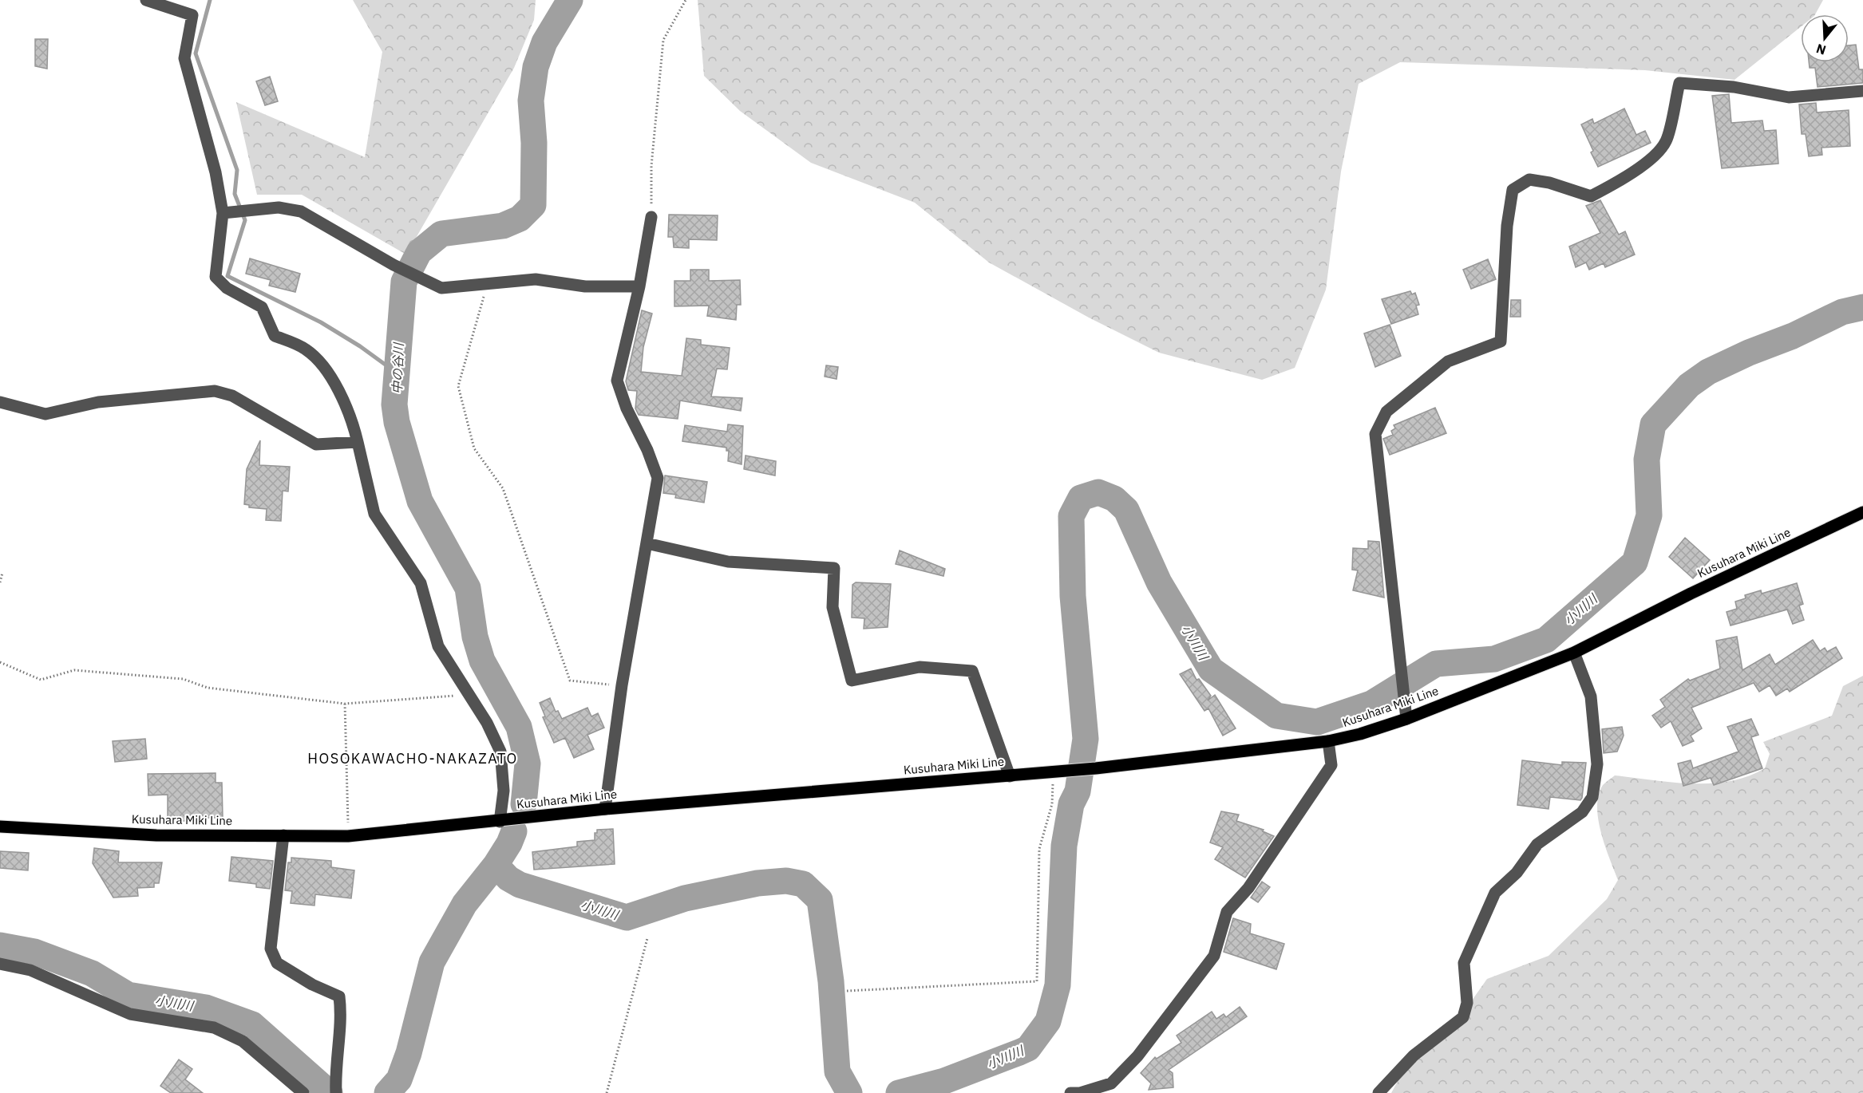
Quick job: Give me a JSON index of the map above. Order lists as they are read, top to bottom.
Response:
{
  "streets": {
    "main road": ["Kusuhara Miki Line"]
  },
  "districts": ["HOSOKAWACHO-NAKAZATO"],
  "water": ["中の谷川", "小川川"],
  "north": "bottom"
}
